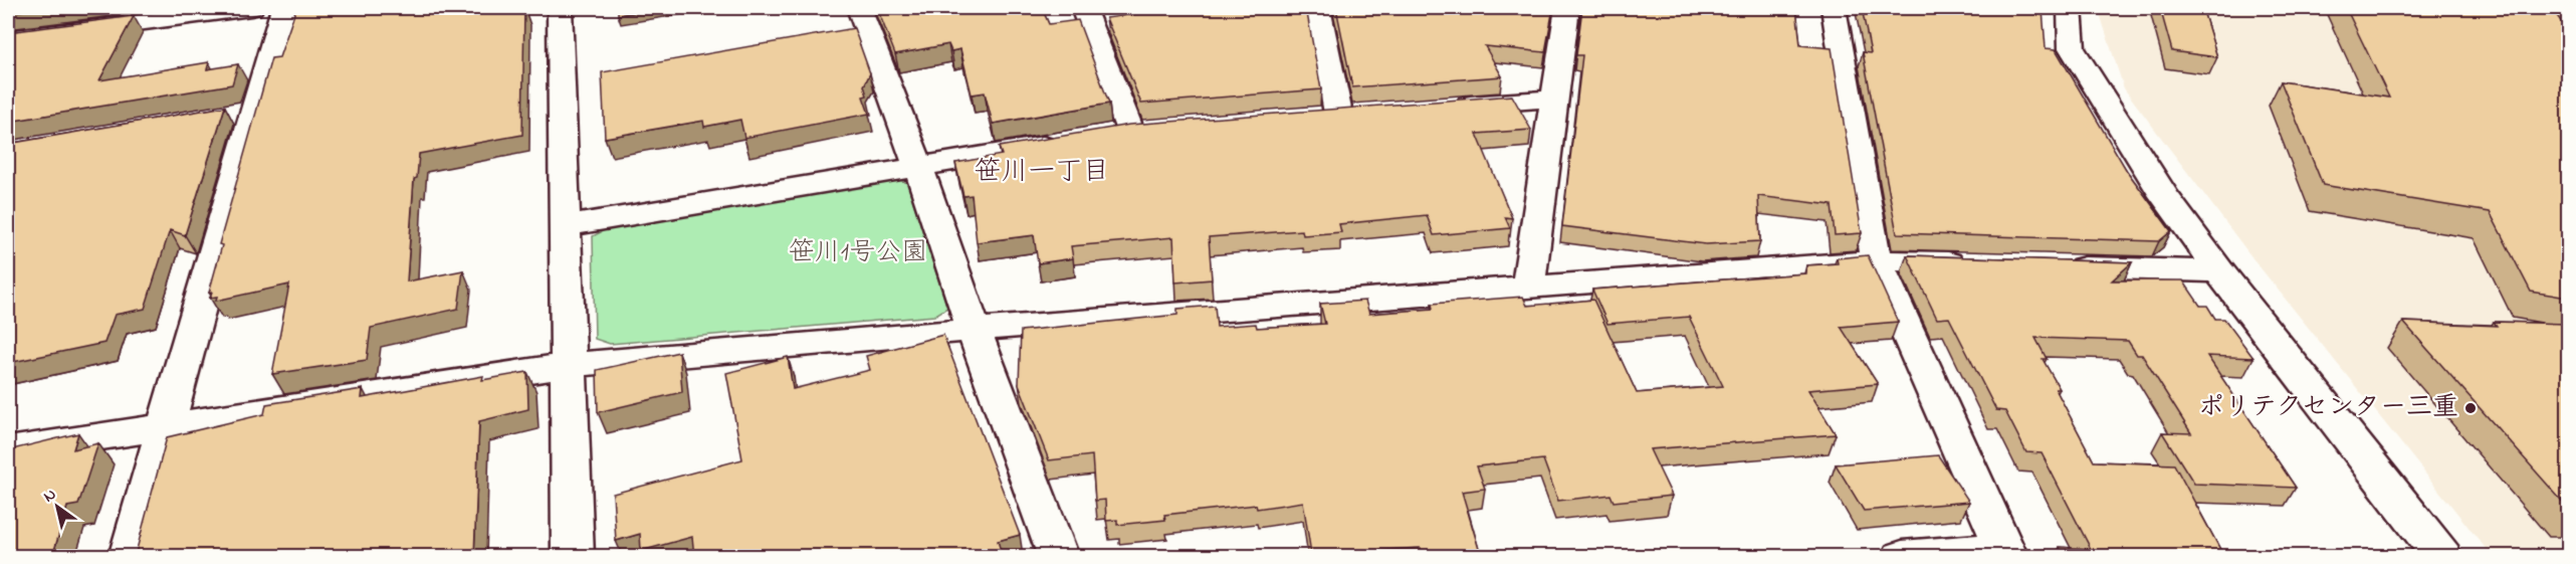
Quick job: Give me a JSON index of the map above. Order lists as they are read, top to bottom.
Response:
{
  "districts": ["笹川一丁目"],
  "parks": ["笹川1号公園"],
  "places": ["ポリテクセンター三重"],
  "north": "top left"
}
